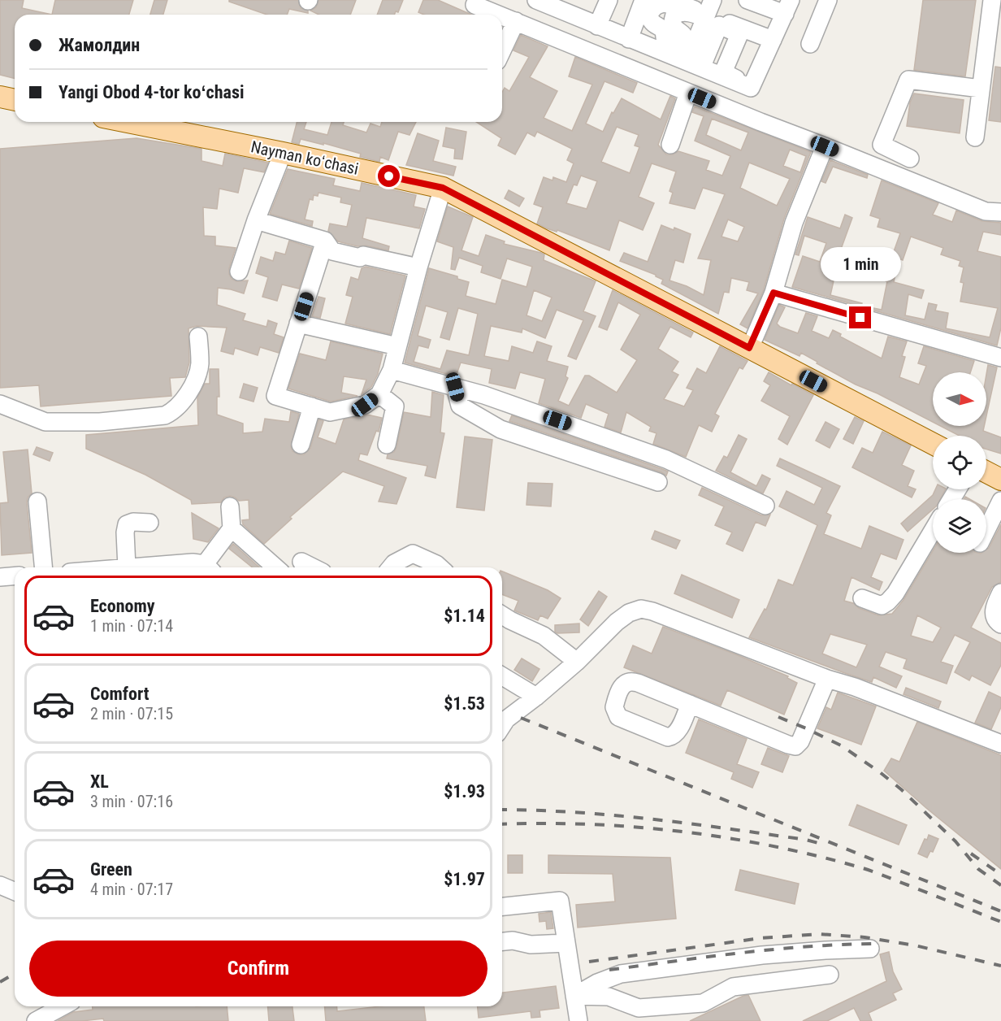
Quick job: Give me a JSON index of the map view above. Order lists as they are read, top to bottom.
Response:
{
  "streets": {
    "main road": ["Nayman koʻchasi"]
  },
  "north": "right",
  "page": {
    "banner": ["Жамолдин", "Yangi Obod 4-tor koʻchasi"],
    "bubble": "1 min",
    "list": [
      {
        "name": "Economy",
        "note": "1 min · 07:14",
        "value": "$1.14"
      },
      {
        "name": "Comfort",
        "note": "2 min · 07:15",
        "value": "$1.53"
      },
      {
        "name": "XL",
        "note": "3 min · 07:16",
        "value": "$1.93"
      },
      {
        "name": "Green",
        "note": "4 min · 07:17",
        "value": "$1.97"
      }
    ],
    "buttons": "Confirm"
  }
}
